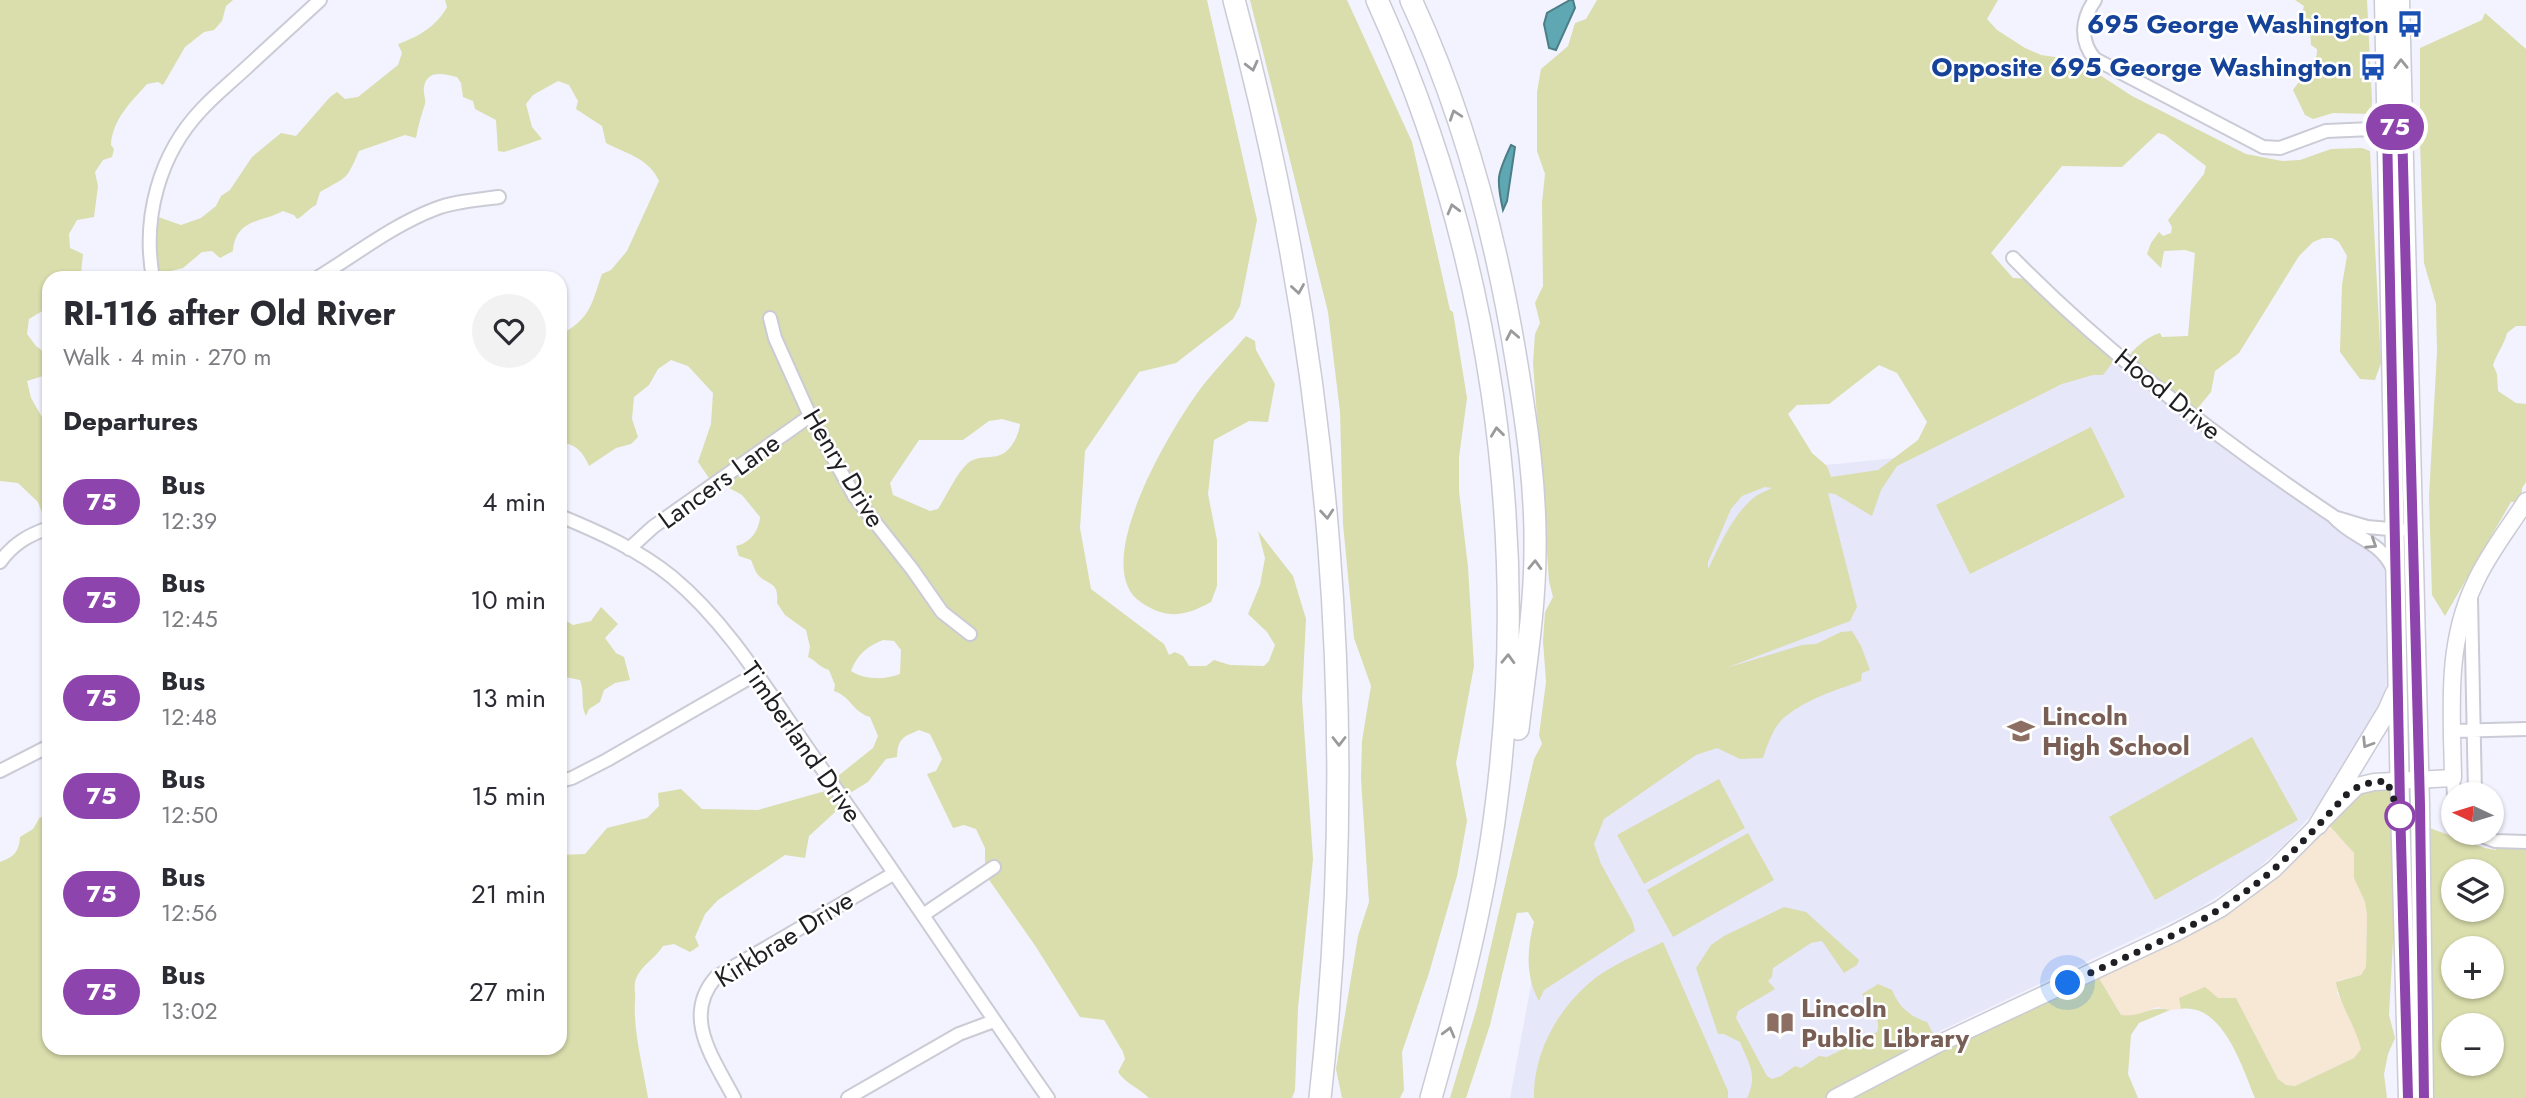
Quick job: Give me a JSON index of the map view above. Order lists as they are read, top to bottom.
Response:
{
  "streets": {
    "street": [
      "Hood Drive",
      "Henry Drive",
      "Lancers Lane",
      "Timberland Drive",
      "Kirkbrae Drive"
    ]
  },
  "crossings": [
    ["Henry Drive", "Lancers Lane"],
    ["Lancers Lane", "Timberland Drive"],
    ["Timberland Drive", "Kirkbrae Drive"]
  ],
  "places": {
    "bus stop": ["695 George Washington", "Opposite 695 George Washington"],
    "school or university": ["Lincoln High School"],
    "library": ["Lincoln Public Library"]
  },
  "lines": ["bus line 75"],
  "north": "left",
  "page": {
    "on_map": "75",
    "heading": [
      ["RI-116 after Old River", "Walk · 4 min · 270 m"],
      "Departures"
    ],
    "list": [
      {
        "mark": "75",
        "name": "Bus",
        "note": "12:39",
        "value": "4 min"
      },
      {
        "mark": "75",
        "name": "Bus",
        "note": "12:45",
        "value": "10 min"
      },
      {
        "mark": "75",
        "name": "Bus",
        "note": "12:48",
        "value": "13 min"
      },
      {
        "mark": "75",
        "name": "Bus",
        "note": "12:50",
        "value": "15 min"
      },
      {
        "mark": "75",
        "name": "Bus",
        "note": "12:56",
        "value": "21 min"
      },
      {
        "mark": "75",
        "name": "Bus",
        "note": "13:02",
        "value": "27 min"
      }
    ],
    "map_buttons": ["+", "−"]
  }
}
